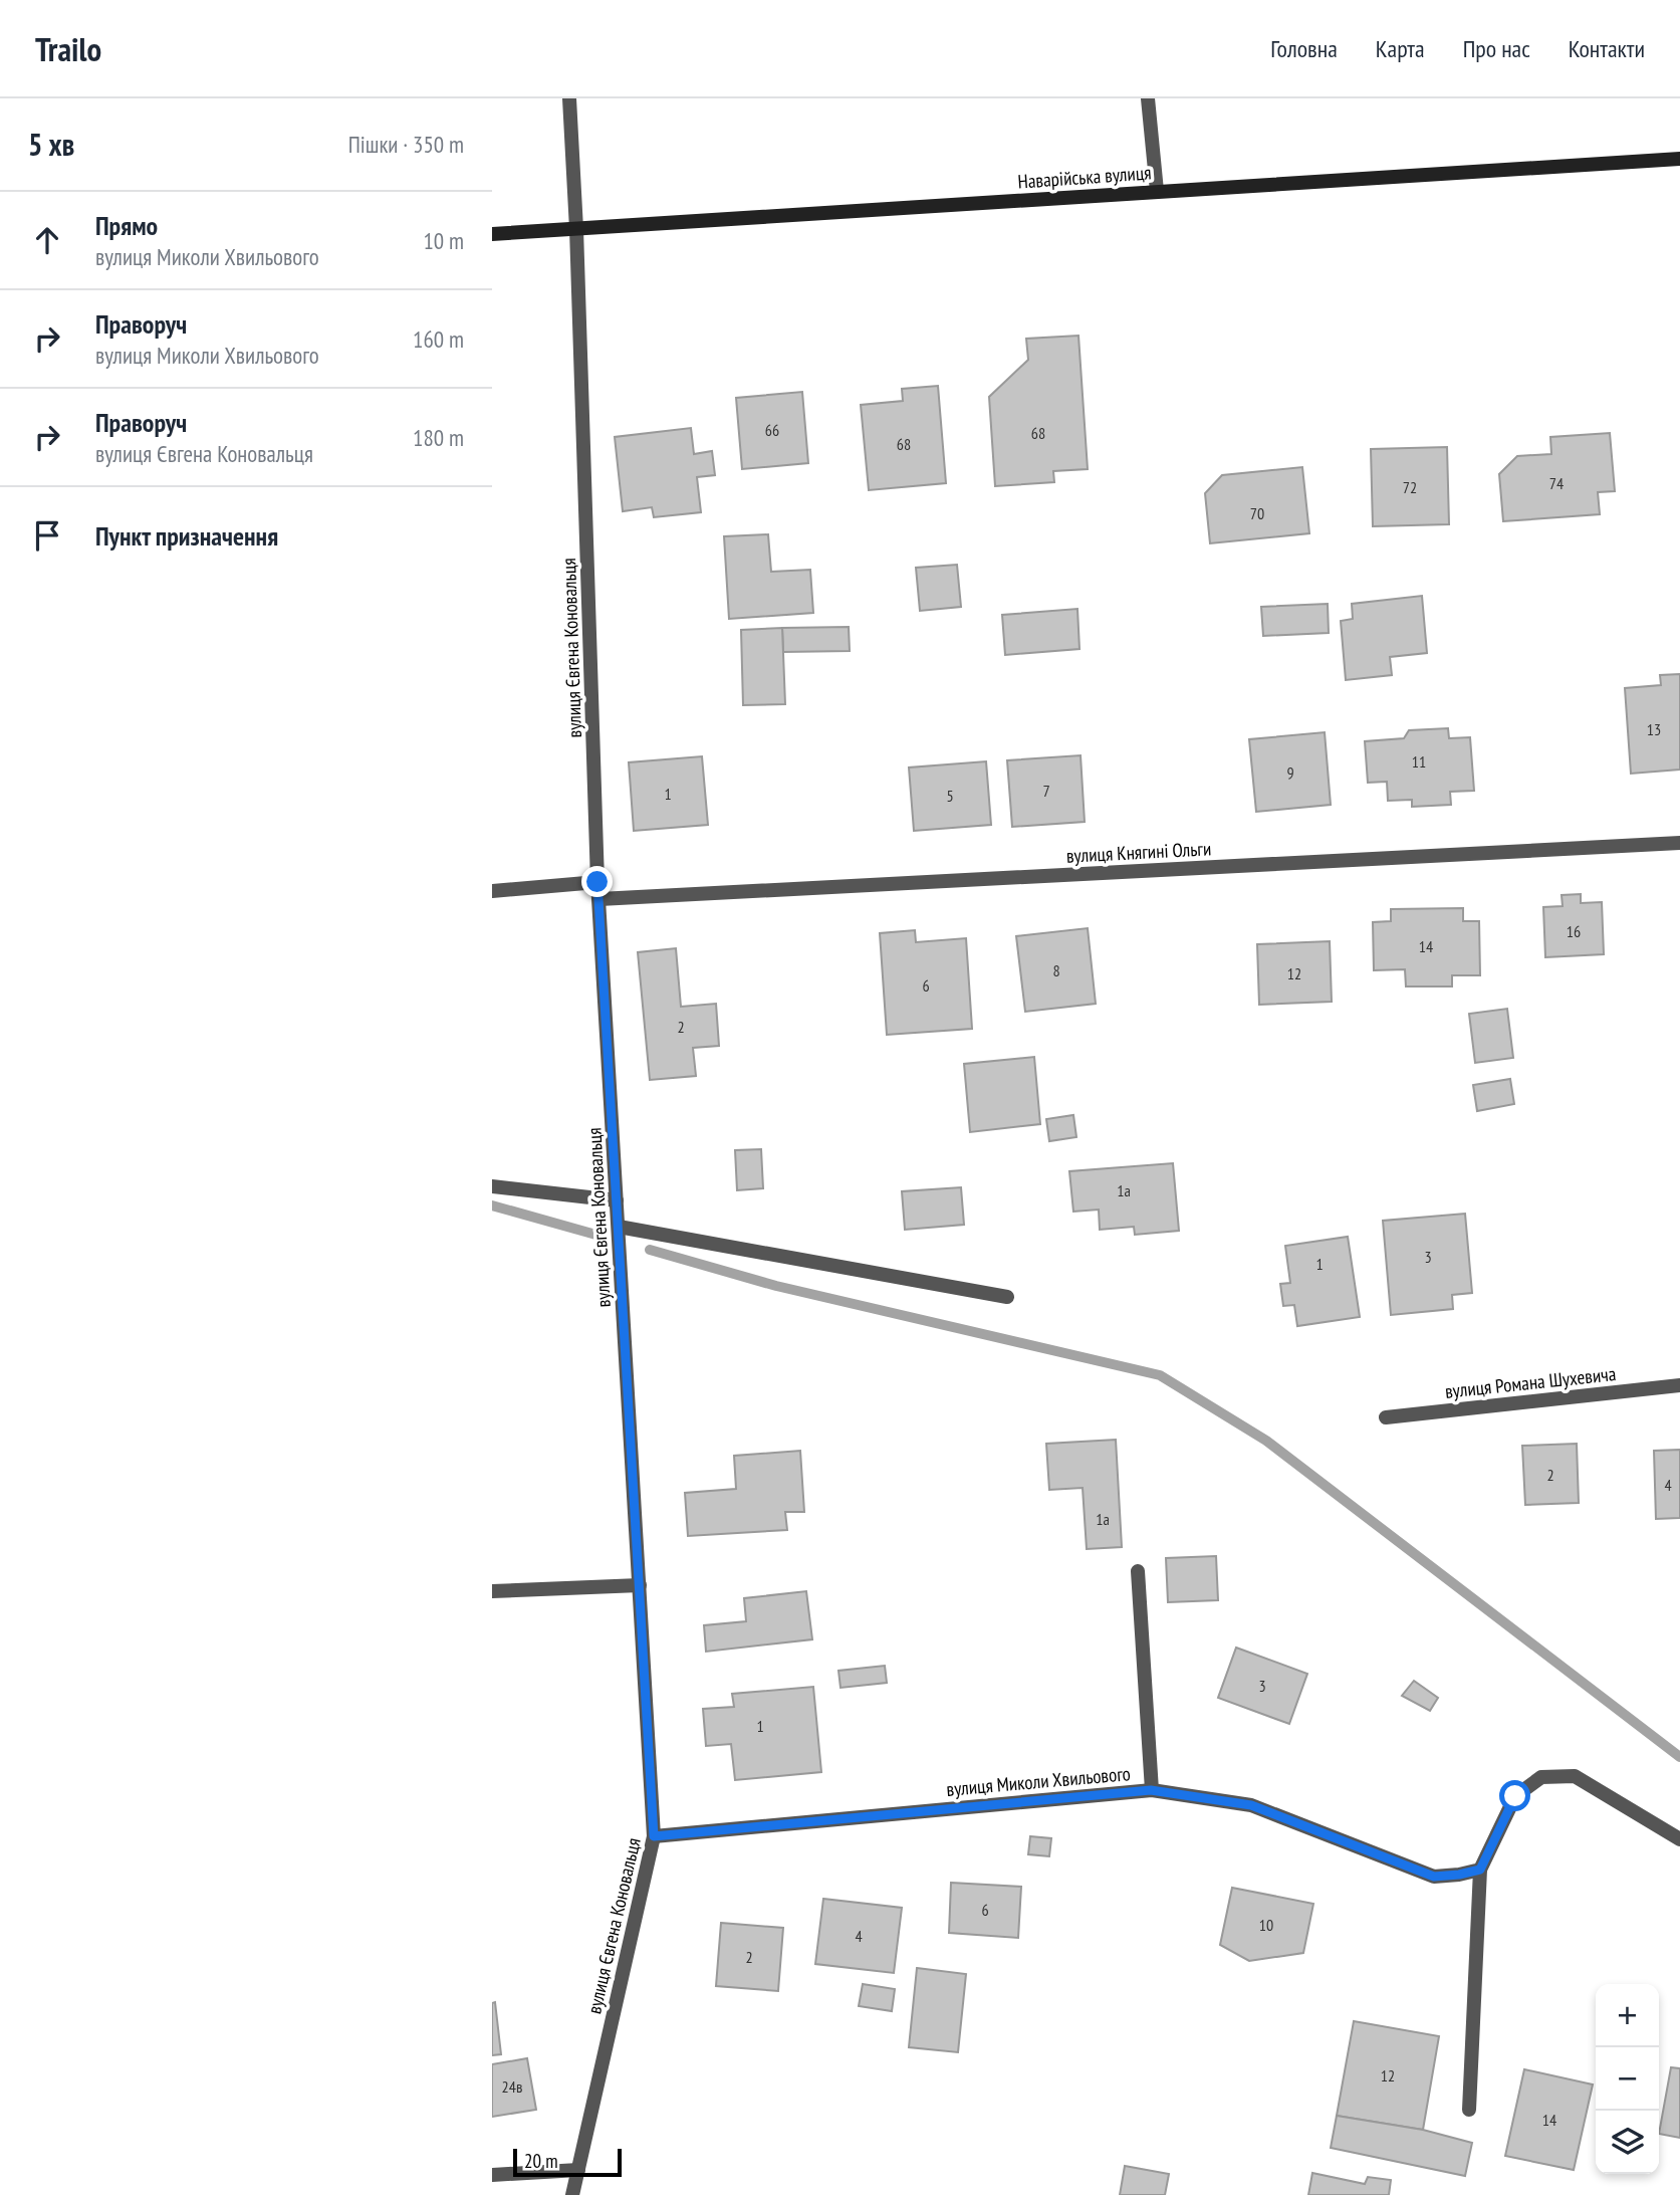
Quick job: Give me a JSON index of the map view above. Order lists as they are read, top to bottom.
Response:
{
  "streets": {
    "street": [
      "Наварійська вулиця",
      "вулиця Євгена Коновальця",
      "вулиця Княгині Ольги",
      "вулиця Романа Шухевича",
      "вулиця Миколи Хвильового"
    ]
  },
  "crossings": [
    ["Наварійська вулиця", "вулиця Євгена Коновальця"],
    ["вулиця Євгена Коновальця", "вулиця Княгині Ольги"],
    ["вулиця Євгена Коновальця", "вулиця Миколи Хвильового"]
  ],
  "house_numbers": [
    "66",
    "68",
    "68",
    "74",
    "72",
    "70",
    "13",
    "11",
    "9",
    "7",
    "1",
    "5",
    "16",
    "14",
    "8",
    "12",
    "6",
    "2",
    "1а",
    "3",
    "1",
    "2",
    "4",
    "1а",
    "3",
    "1",
    "6",
    "10",
    "4",
    "2",
    "12",
    "24в",
    "14"
  ],
  "scale_bar": "20 m",
  "page": {
    "header": "Trailo",
    "nav": [
      "Головна",
      "Карта",
      "Про нас",
      "Контакти"
    ],
    "heading": ["5 хв", "Пішки · 350 m"],
    "list": [
      ["Прямо", "вулиця Миколи Хвильового", "10 m"],
      ["Праворуч", "вулиця Миколи Хвильового", "160 m"],
      ["Праворуч", "вулиця Євгена Коновальця", "180 m"],
      "Пункт призначення"
    ],
    "map_buttons": ["+", "−"],
    "scale": "20 m"
  }
}
